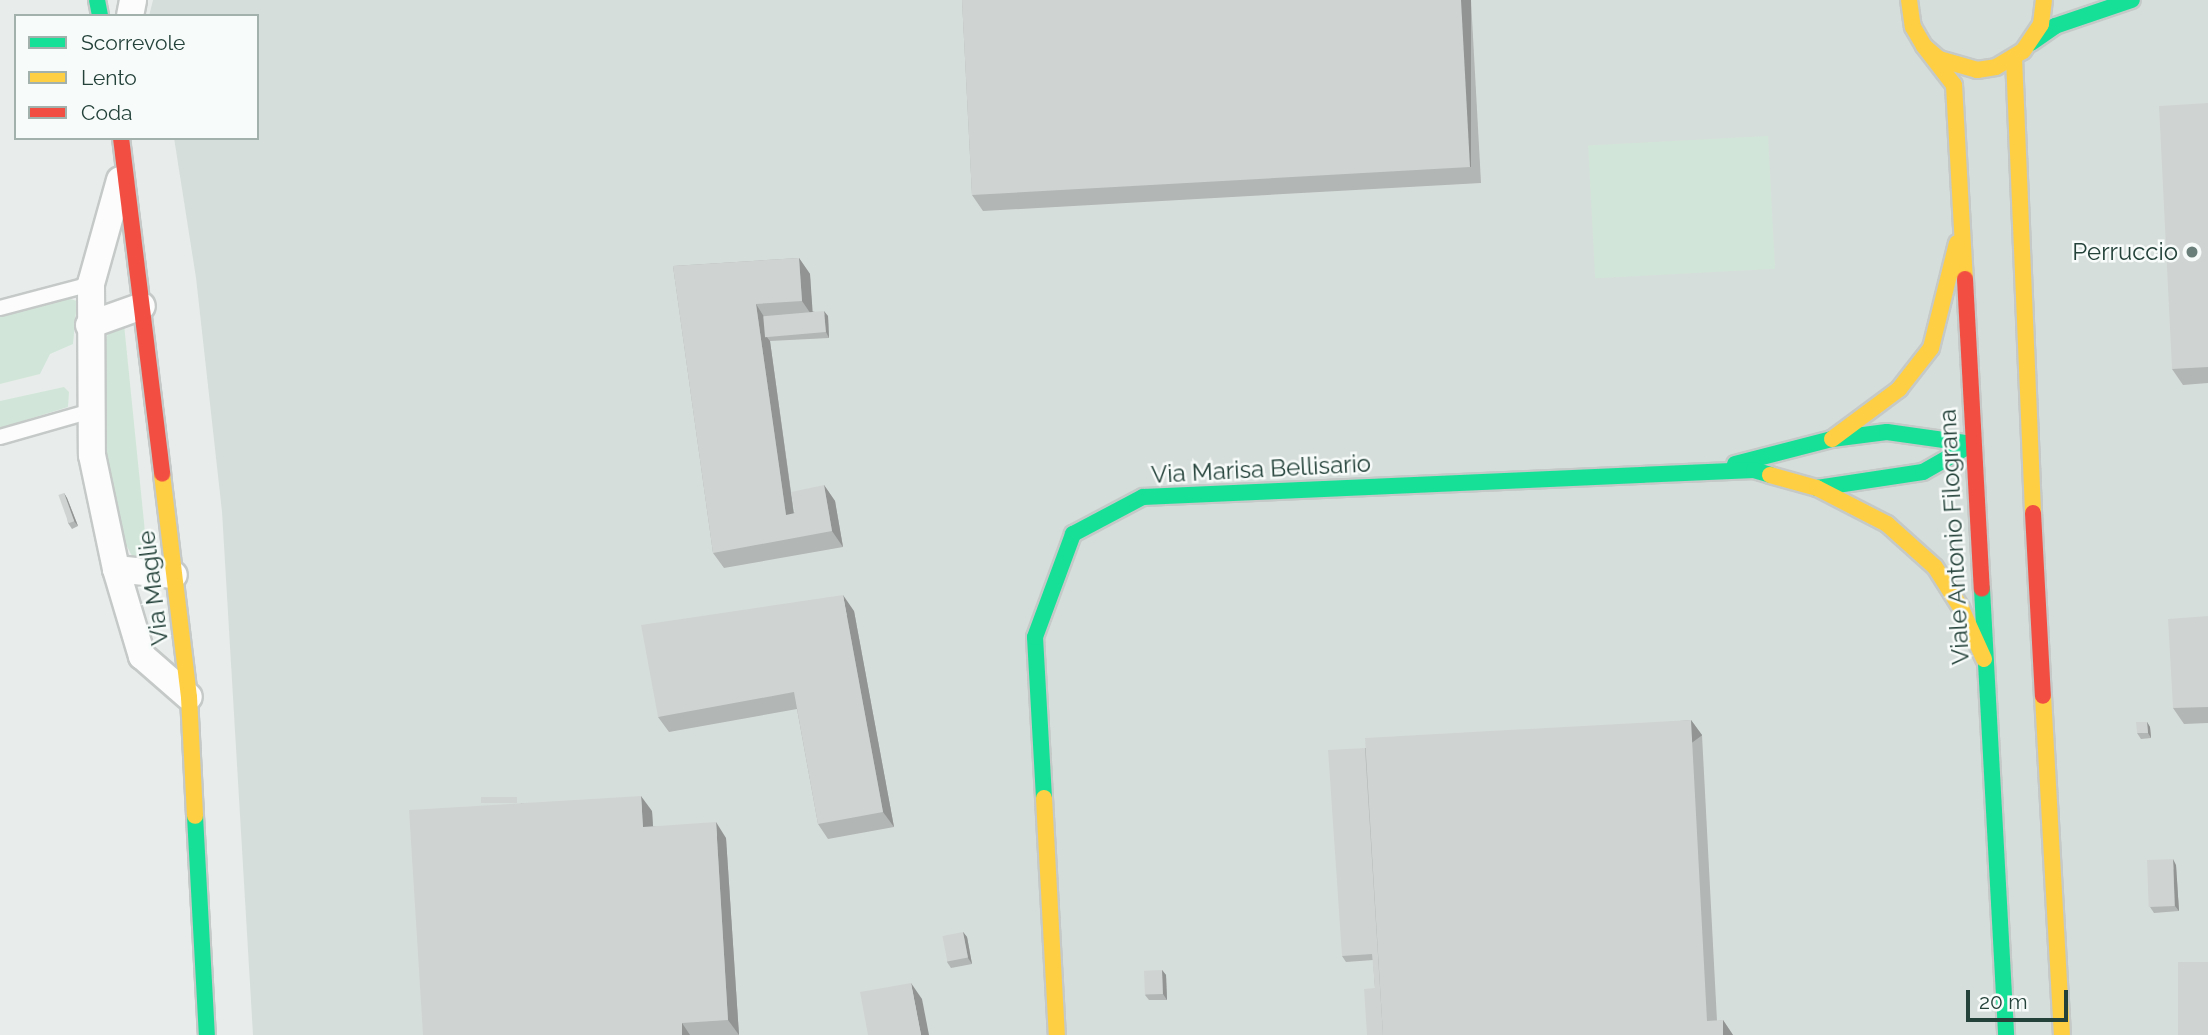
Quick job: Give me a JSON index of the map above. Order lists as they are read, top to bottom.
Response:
{
  "streets": {
    "street": ["Via Marisa Bellisario", "Viale Antonio Filograna", "Via Maglie"]
  },
  "crossings": [
    ["Via Marisa Bellisario", "Viale Antonio Filograna"]
  ],
  "places": ["Perruccio"],
  "legend": ["Scorrevole", "Lento", "Coda"],
  "scale_bar": "20 m"
}
